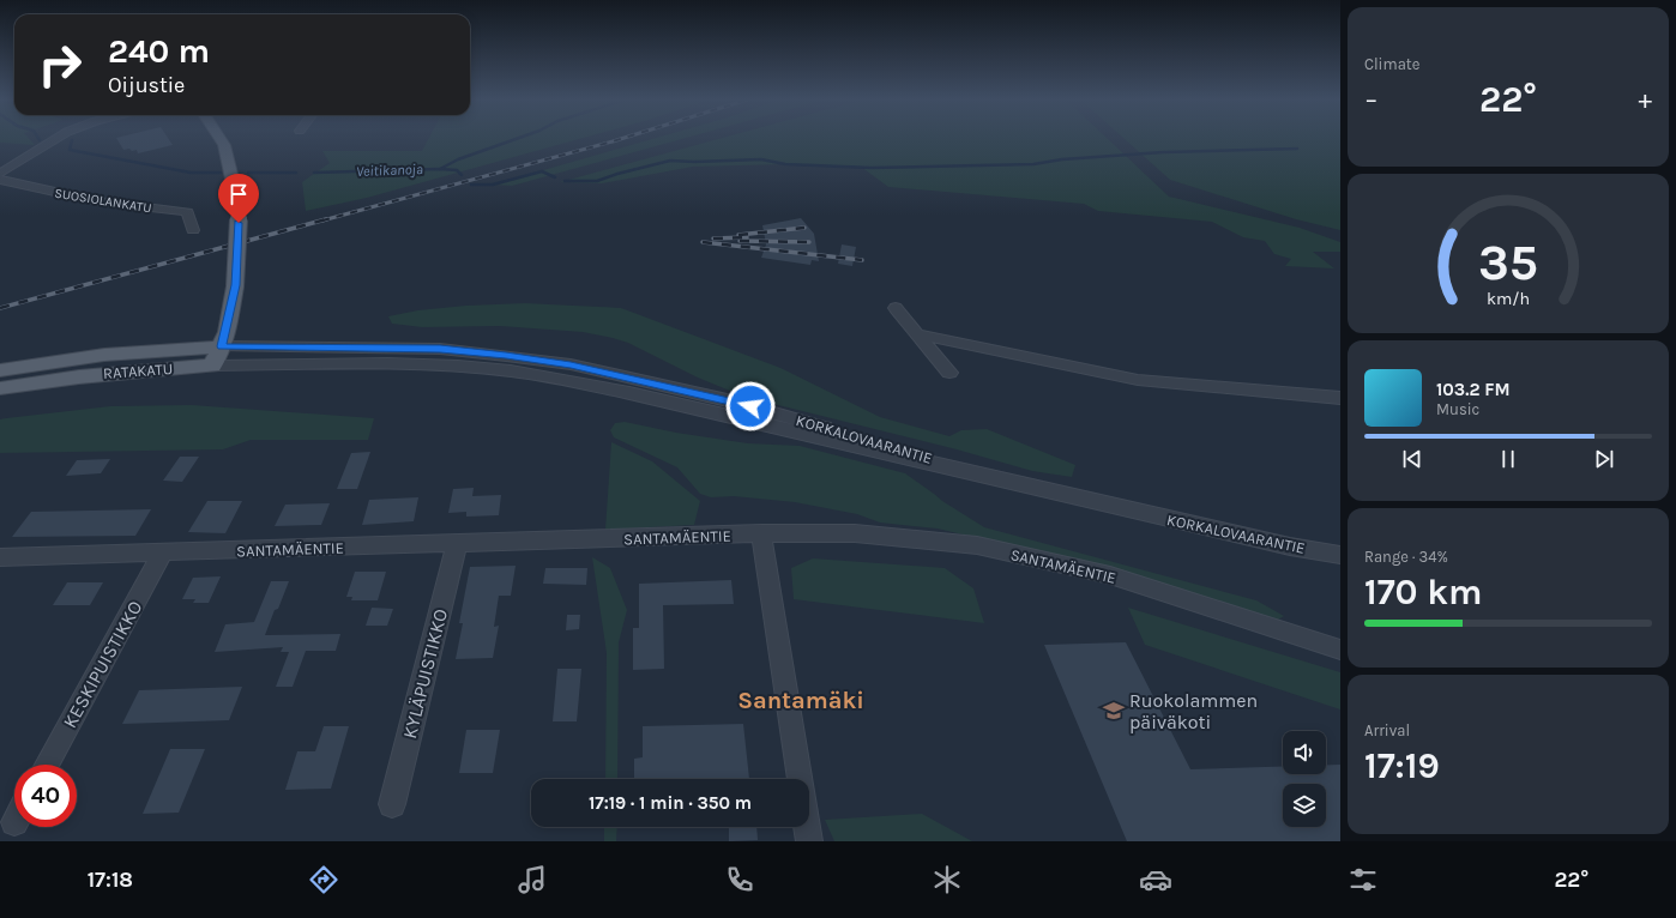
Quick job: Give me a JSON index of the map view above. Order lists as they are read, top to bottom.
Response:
{
  "streets": {
    "main road": ["RATAKATU"],
    "street": [
      "SUOSIOLANKATU",
      "KORKALOVAARANTIE",
      "SANTAMÄENTIE",
      "KESKIPUISTIKKO",
      "KYLÄPUISTIKKO"
    ]
  },
  "crossings": [
    ["RATAKATU", "KORKALOVAARANTIE"],
    ["SANTAMÄENTIE", "KESKIPUISTIKKO"],
    ["SANTAMÄENTIE", "KYLÄPUISTIKKO"]
  ],
  "districts": ["Santamäki"],
  "water": ["Veitikanoja"],
  "places": {
    "school or university": ["Ruokolammen päiväkoti"]
  },
  "page": {
    "tile": [
      "Climate",
      ["Range · 34%", "170 km"],
      ["Arrival", "17:19"]
    ],
    "turn": ["240 m", "Oijustie"],
    "heat": ["−", "22°", "+"],
    "song": ["103.2 FM", "Music"],
    "limit": "40",
    "trip": "17:19 · 1 min · 350 m",
    "tabs": ["17:18", "22°"],
    "gauge": ["35", "km/h"]
  }
}
